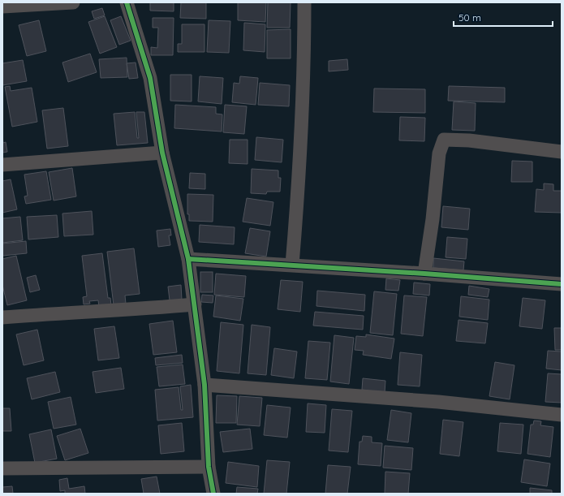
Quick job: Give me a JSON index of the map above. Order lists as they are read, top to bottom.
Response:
{
  "scale_bar": "50 m"
}
